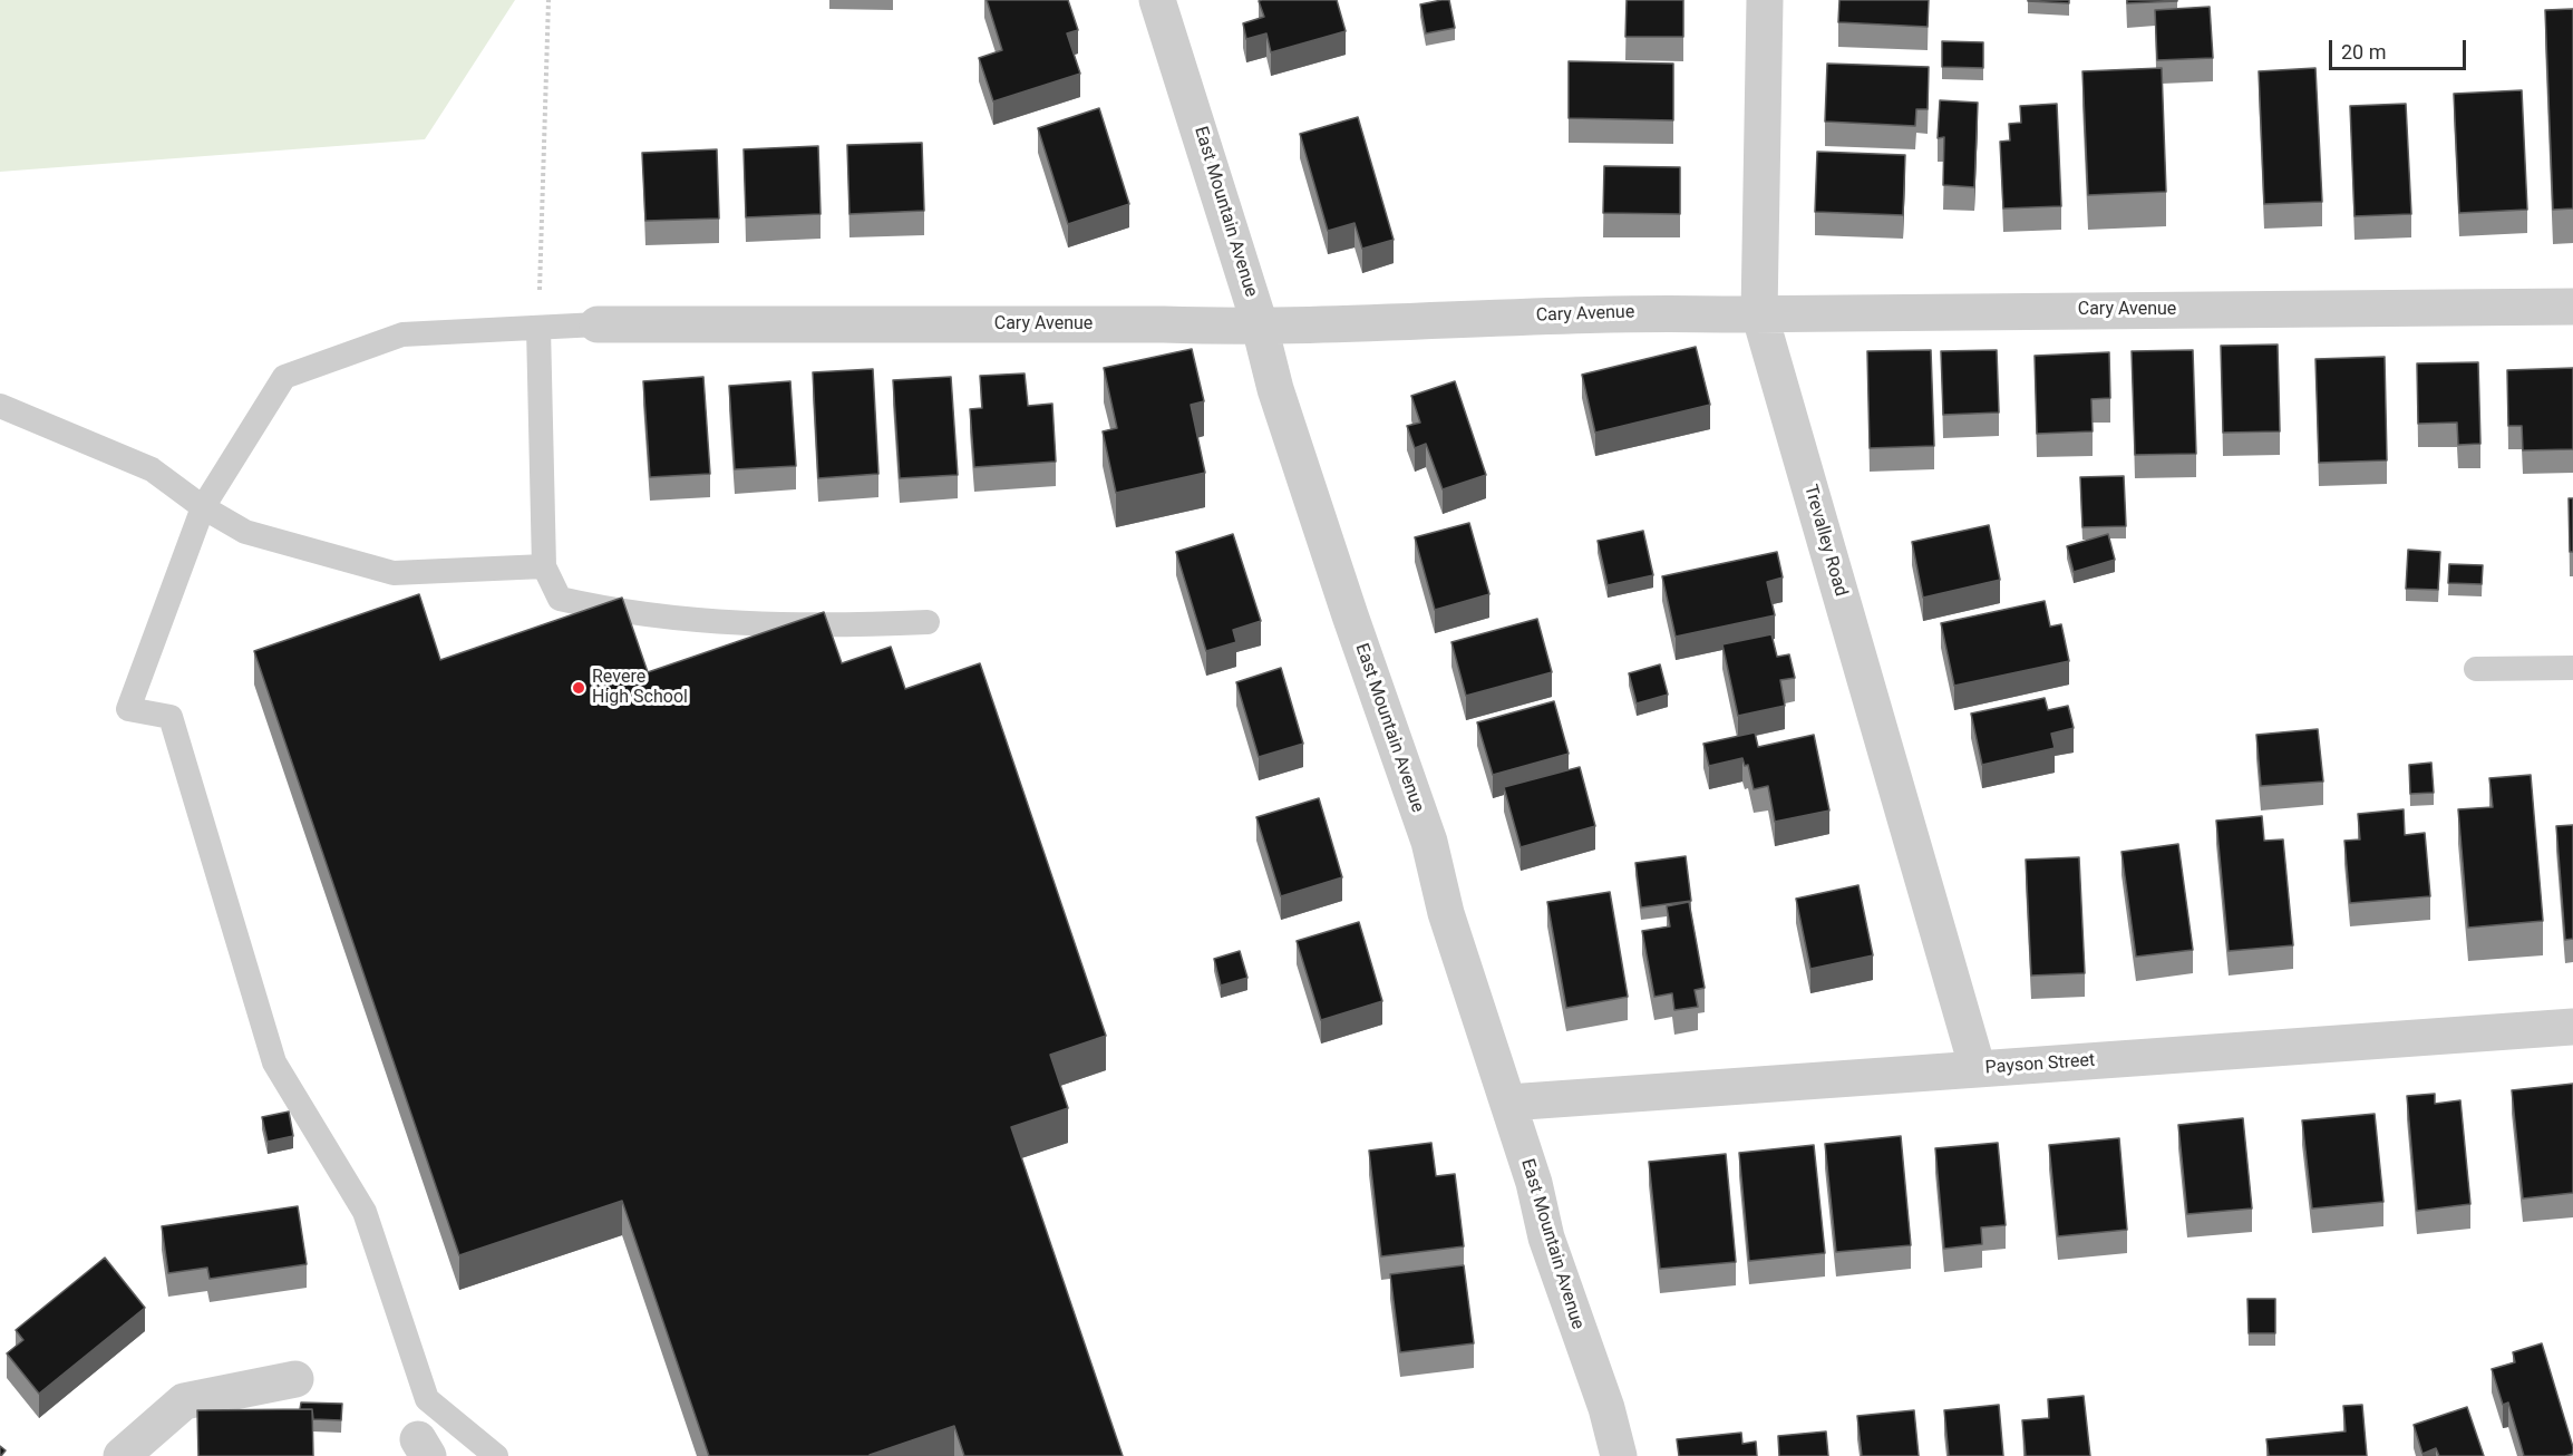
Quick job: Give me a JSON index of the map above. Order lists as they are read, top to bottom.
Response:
{
  "streets": {
    "street": [
      "East Mountain Avenue",
      "Cary Avenue",
      "Trevalley Road",
      "Payson Street"
    ]
  },
  "crossings": [
    ["East Mountain Avenue", "Cary Avenue"],
    ["East Mountain Avenue", "Payson Street"],
    ["Cary Avenue", "Trevalley Road"],
    ["Trevalley Road", "Payson Street"]
  ],
  "places": ["Revere High School"],
  "scale_bar": "20 m"
}
